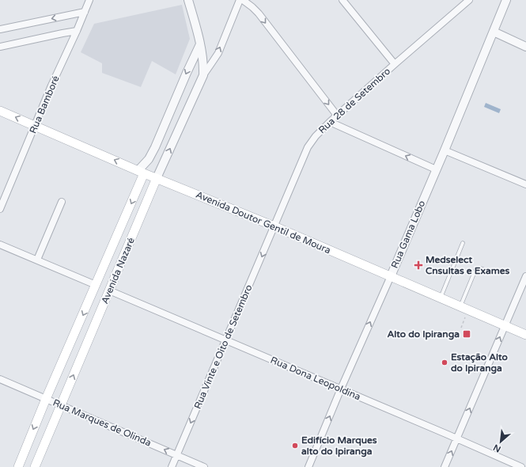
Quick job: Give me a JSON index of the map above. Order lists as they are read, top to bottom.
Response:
{
  "streets": {
    "main road": ["Avenida Doutor Gentil de Moura", "Avenida Nazaré"],
    "street": [
      "Rua 28 de Setembro",
      "Rua Bamboré",
      "Rua Gama Lobo",
      "Rua Vinte e Oito de Setembro",
      "Rua Dona Leopoldina",
      "Rua Marques de Olinda"
    ]
  },
  "crossings": [
    ["Rua 28 de Setembro", "Avenida Doutor Gentil de Moura"],
    ["Rua 28 de Setembro", "Rua Vinte e Oito de Setembro"],
    ["Rua Bamboré", "Avenida Doutor Gentil de Moura"],
    ["Avenida Doutor Gentil de Moura", "Rua Gama Lobo"],
    ["Avenida Doutor Gentil de Moura", "Avenida Nazaré"],
    ["Avenida Doutor Gentil de Moura", "Rua Vinte e Oito de Setembro"],
    ["Rua Gama Lobo", "Rua Dona Leopoldina"],
    ["Avenida Nazaré", "Rua Dona Leopoldina"],
    ["Avenida Nazaré", "Rua Marques de Olinda"],
    ["Rua Vinte e Oito de Setembro", "Rua Dona Leopoldina"],
    ["Rua Vinte e Oito de Setembro", "Rua Marques de Olinda"]
  ],
  "one_way": ["Rua Gama Lobo", "Rua Vinte e Oito de Setembro", "Rua Marques de Olinda"],
  "places": {
    "health": ["Medselect Cnsultas e Exames"],
    "transit": ["Alto do Ipiranga"],
    "other": ["Estação Alto do Ipiranga", "Edifício Marques alto do Ipiranga"]
  },
  "north": "bottom left"
}
